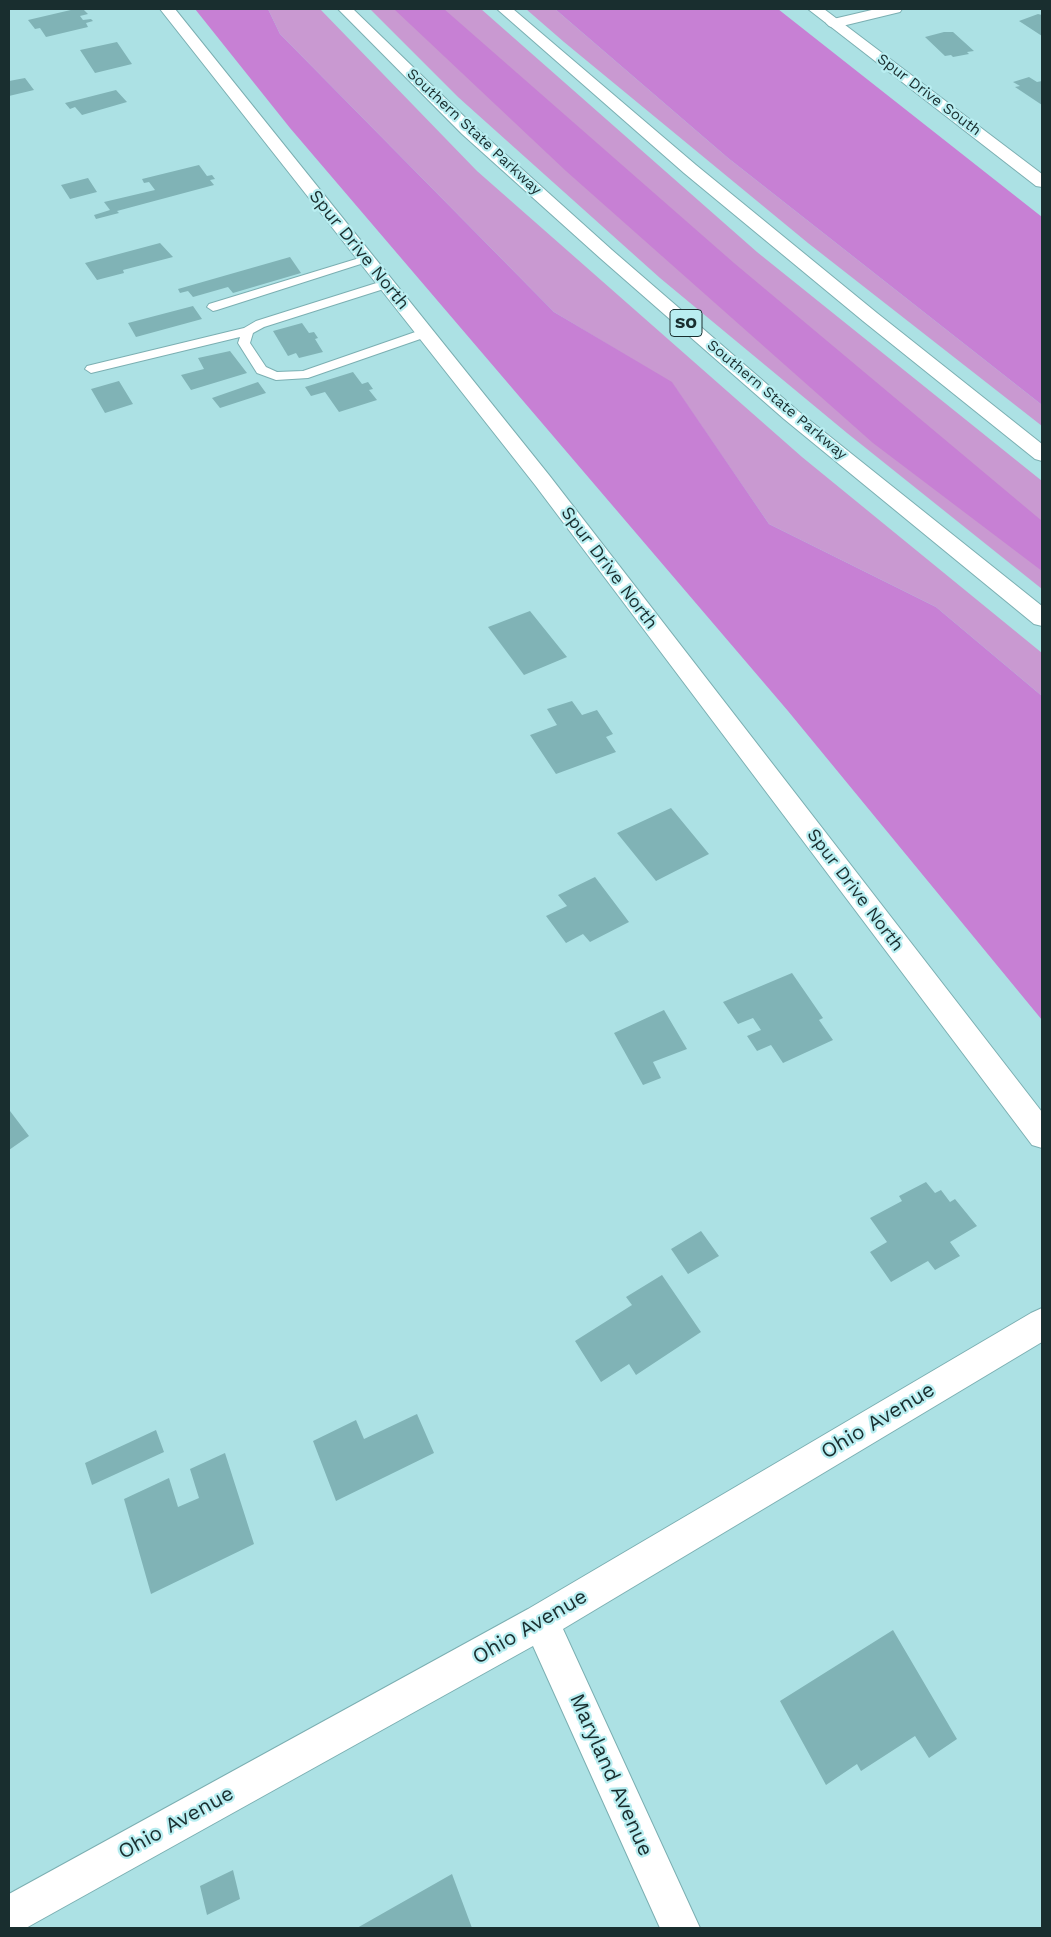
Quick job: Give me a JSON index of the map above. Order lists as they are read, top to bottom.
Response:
{
  "streets": {
    "main road": [
      "Spur Drive South",
      "Southern State Parkway",
      "Spur Drive North",
      "SO",
      "Ohio Avenue",
      "Maryland Avenue"
    ]
  },
  "crossings": [
    ["Ohio Avenue", "Maryland Avenue"]
  ]
}
